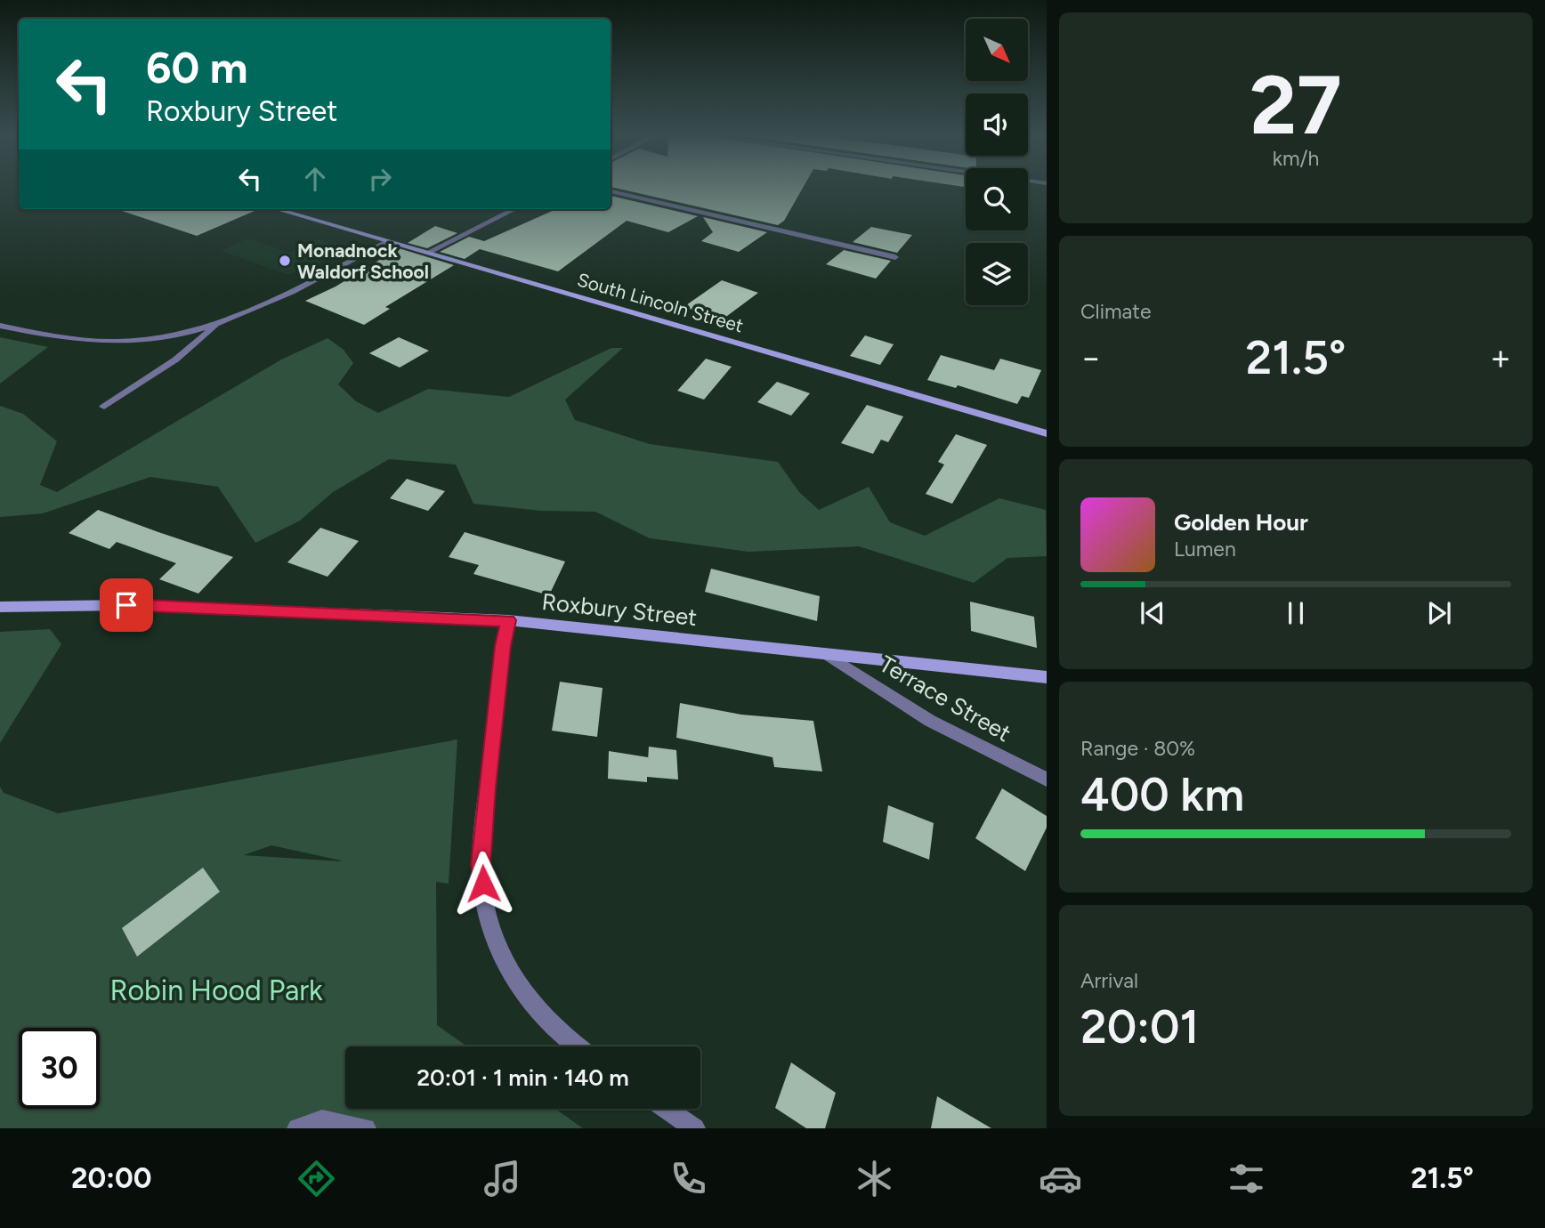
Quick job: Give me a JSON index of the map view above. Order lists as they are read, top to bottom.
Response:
{
  "streets": {
    "street": ["South Lincoln Street", "Roxbury Street", "Terrace Street"]
  },
  "crossings": [
    ["Roxbury Street", "Terrace Street"]
  ],
  "parks": ["Robin Hood Park"],
  "places": ["Monadnock Waldorf School"],
  "north": "bottom right",
  "page": {
    "tile": [
      ["27", "km/h"],
      "Climate",
      ["Range · 80%", "400 km"],
      ["Arrival", "20:01"]
    ],
    "turn": ["60 m", "Roxbury Street"],
    "heat": ["−", "21.5°", "+"],
    "song": ["Golden Hour", "Lumen"],
    "limit": "30",
    "trip": "20:01 · 1 min · 140 m",
    "tabs": ["20:00", "21.5°"]
  }
}
